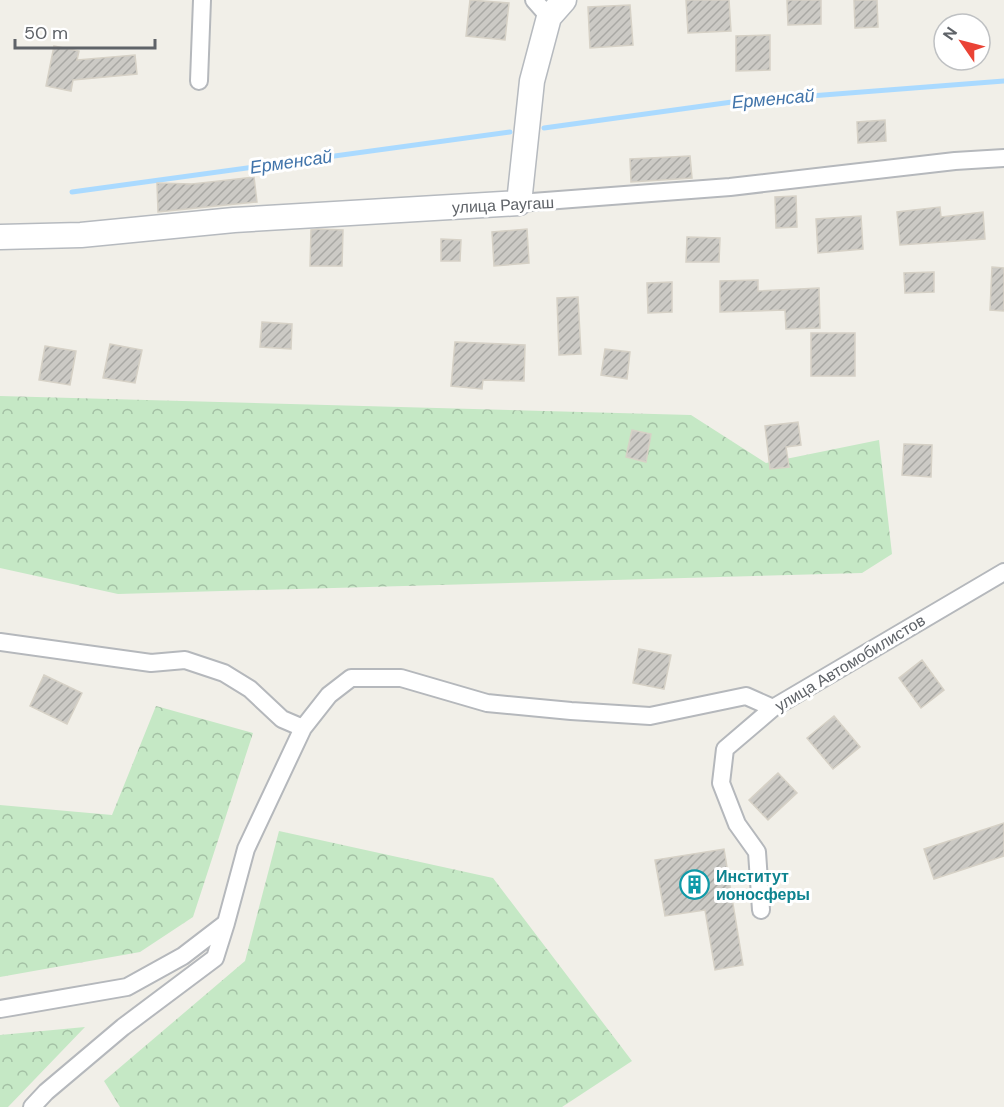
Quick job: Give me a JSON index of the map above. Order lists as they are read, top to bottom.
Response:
{
  "streets": {
    "street": ["улица Раугаш", "улица Автомобилистов"]
  },
  "water": ["Ерменсай"],
  "places": {
    "building": ["Институт ионосферы"]
  },
  "scale_bar": "50 m",
  "north": "top left"
}
